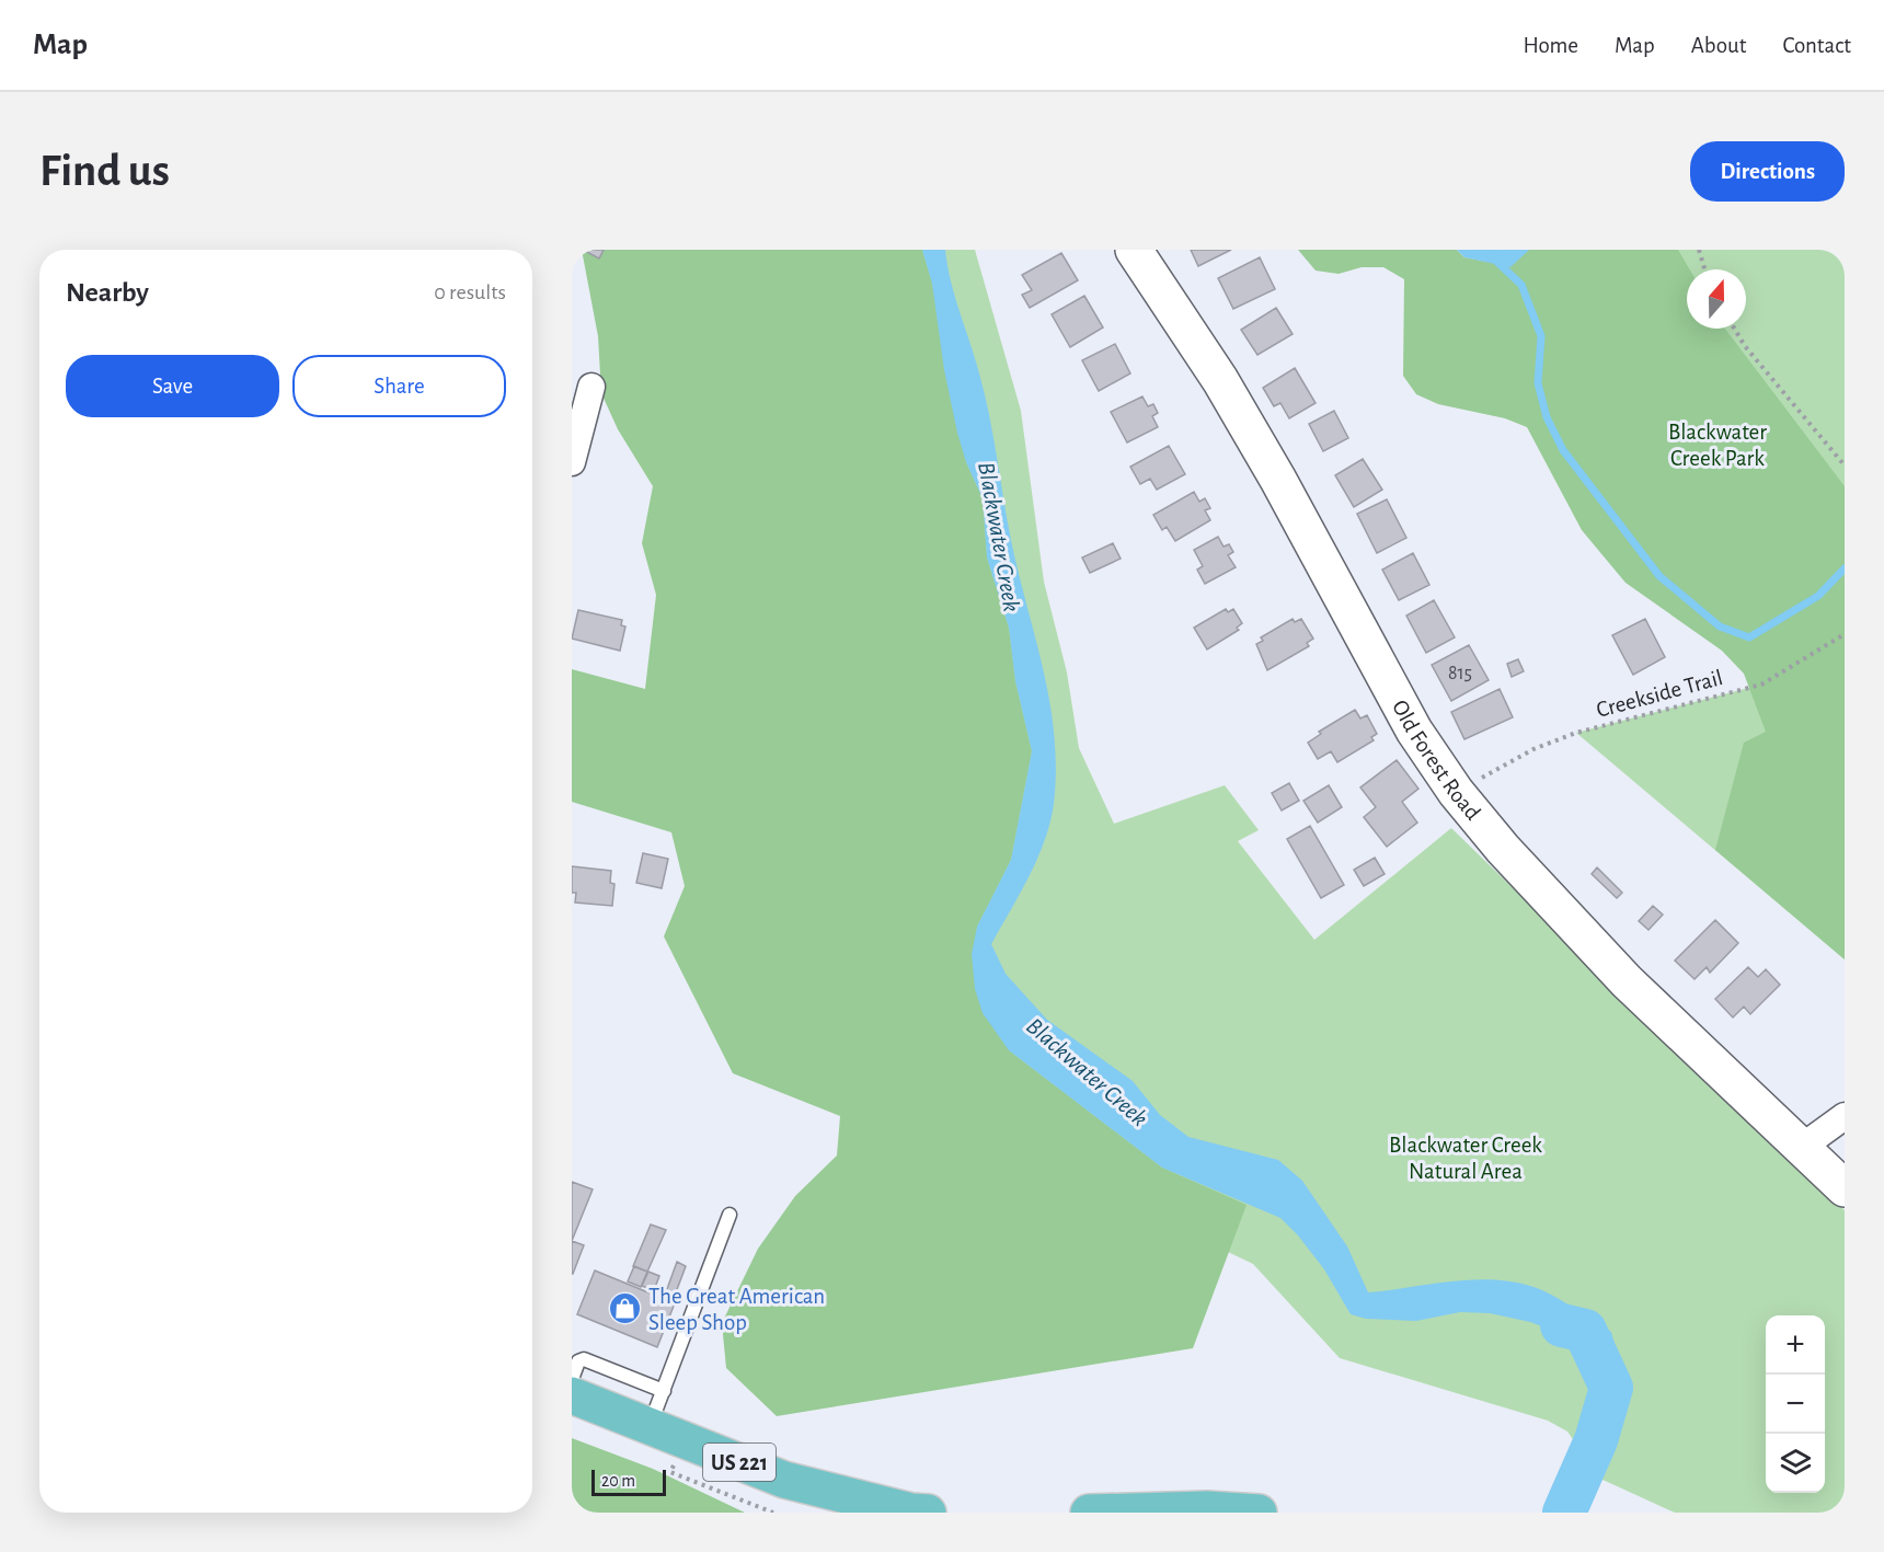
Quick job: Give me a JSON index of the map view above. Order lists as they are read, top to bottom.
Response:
{
  "streets": {
    "main road": ["Old Forest Road", "US 221"],
    "path": ["Creekside Trail"]
  },
  "water": ["Blackwater Creek"],
  "parks": ["Blackwater Creek Park", "Blackwater Creek Natural Area"],
  "places": {
    "shop": ["The Great American Sleep Shop"]
  },
  "house_numbers": ["815"],
  "scale_bar": "20 m",
  "north": "top",
  "page": {
    "header": "Map",
    "nav": [
      "Home",
      "Map",
      "About",
      "Contact"
    ],
    "buttons": [
      "Directions",
      ["Save", "Share"]
    ],
    "title": "Find us",
    "heading": ["Nearby", "0 results"],
    "map_buttons": ["+", "−"],
    "scale": "20 m"
  }
}
